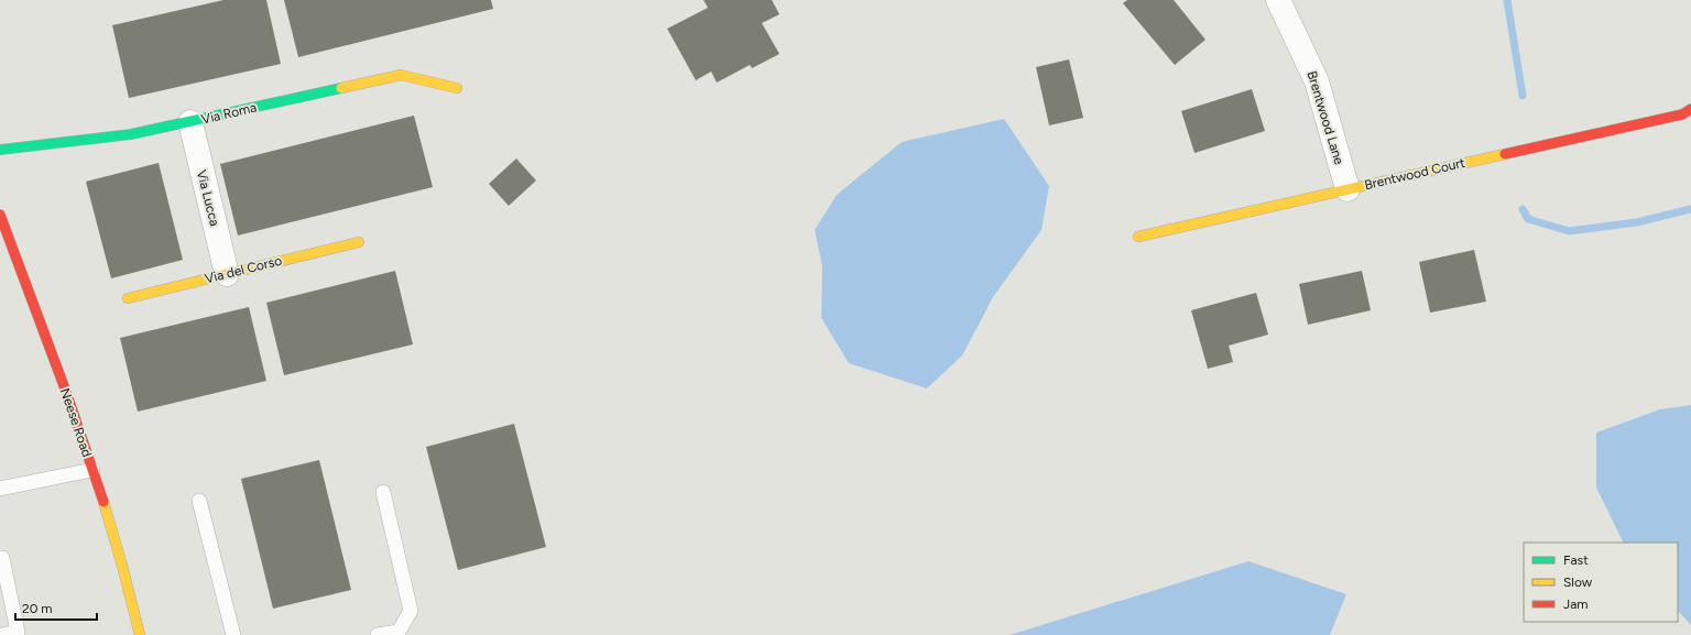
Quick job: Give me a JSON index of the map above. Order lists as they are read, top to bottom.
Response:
{
  "streets": {
    "street": [
      "Via Roma",
      "Brentwood Lane",
      "Brentwood Court",
      "Via Lucca",
      "Via del Corso",
      "Neese Road"
    ]
  },
  "crossings": [
    ["Via Roma", "Via Lucca"],
    ["Brentwood Lane", "Brentwood Court"],
    ["Via Lucca", "Via del Corso"]
  ],
  "legend": ["Fast", "Slow", "Jam"],
  "scale_bar": "20 m"
}
